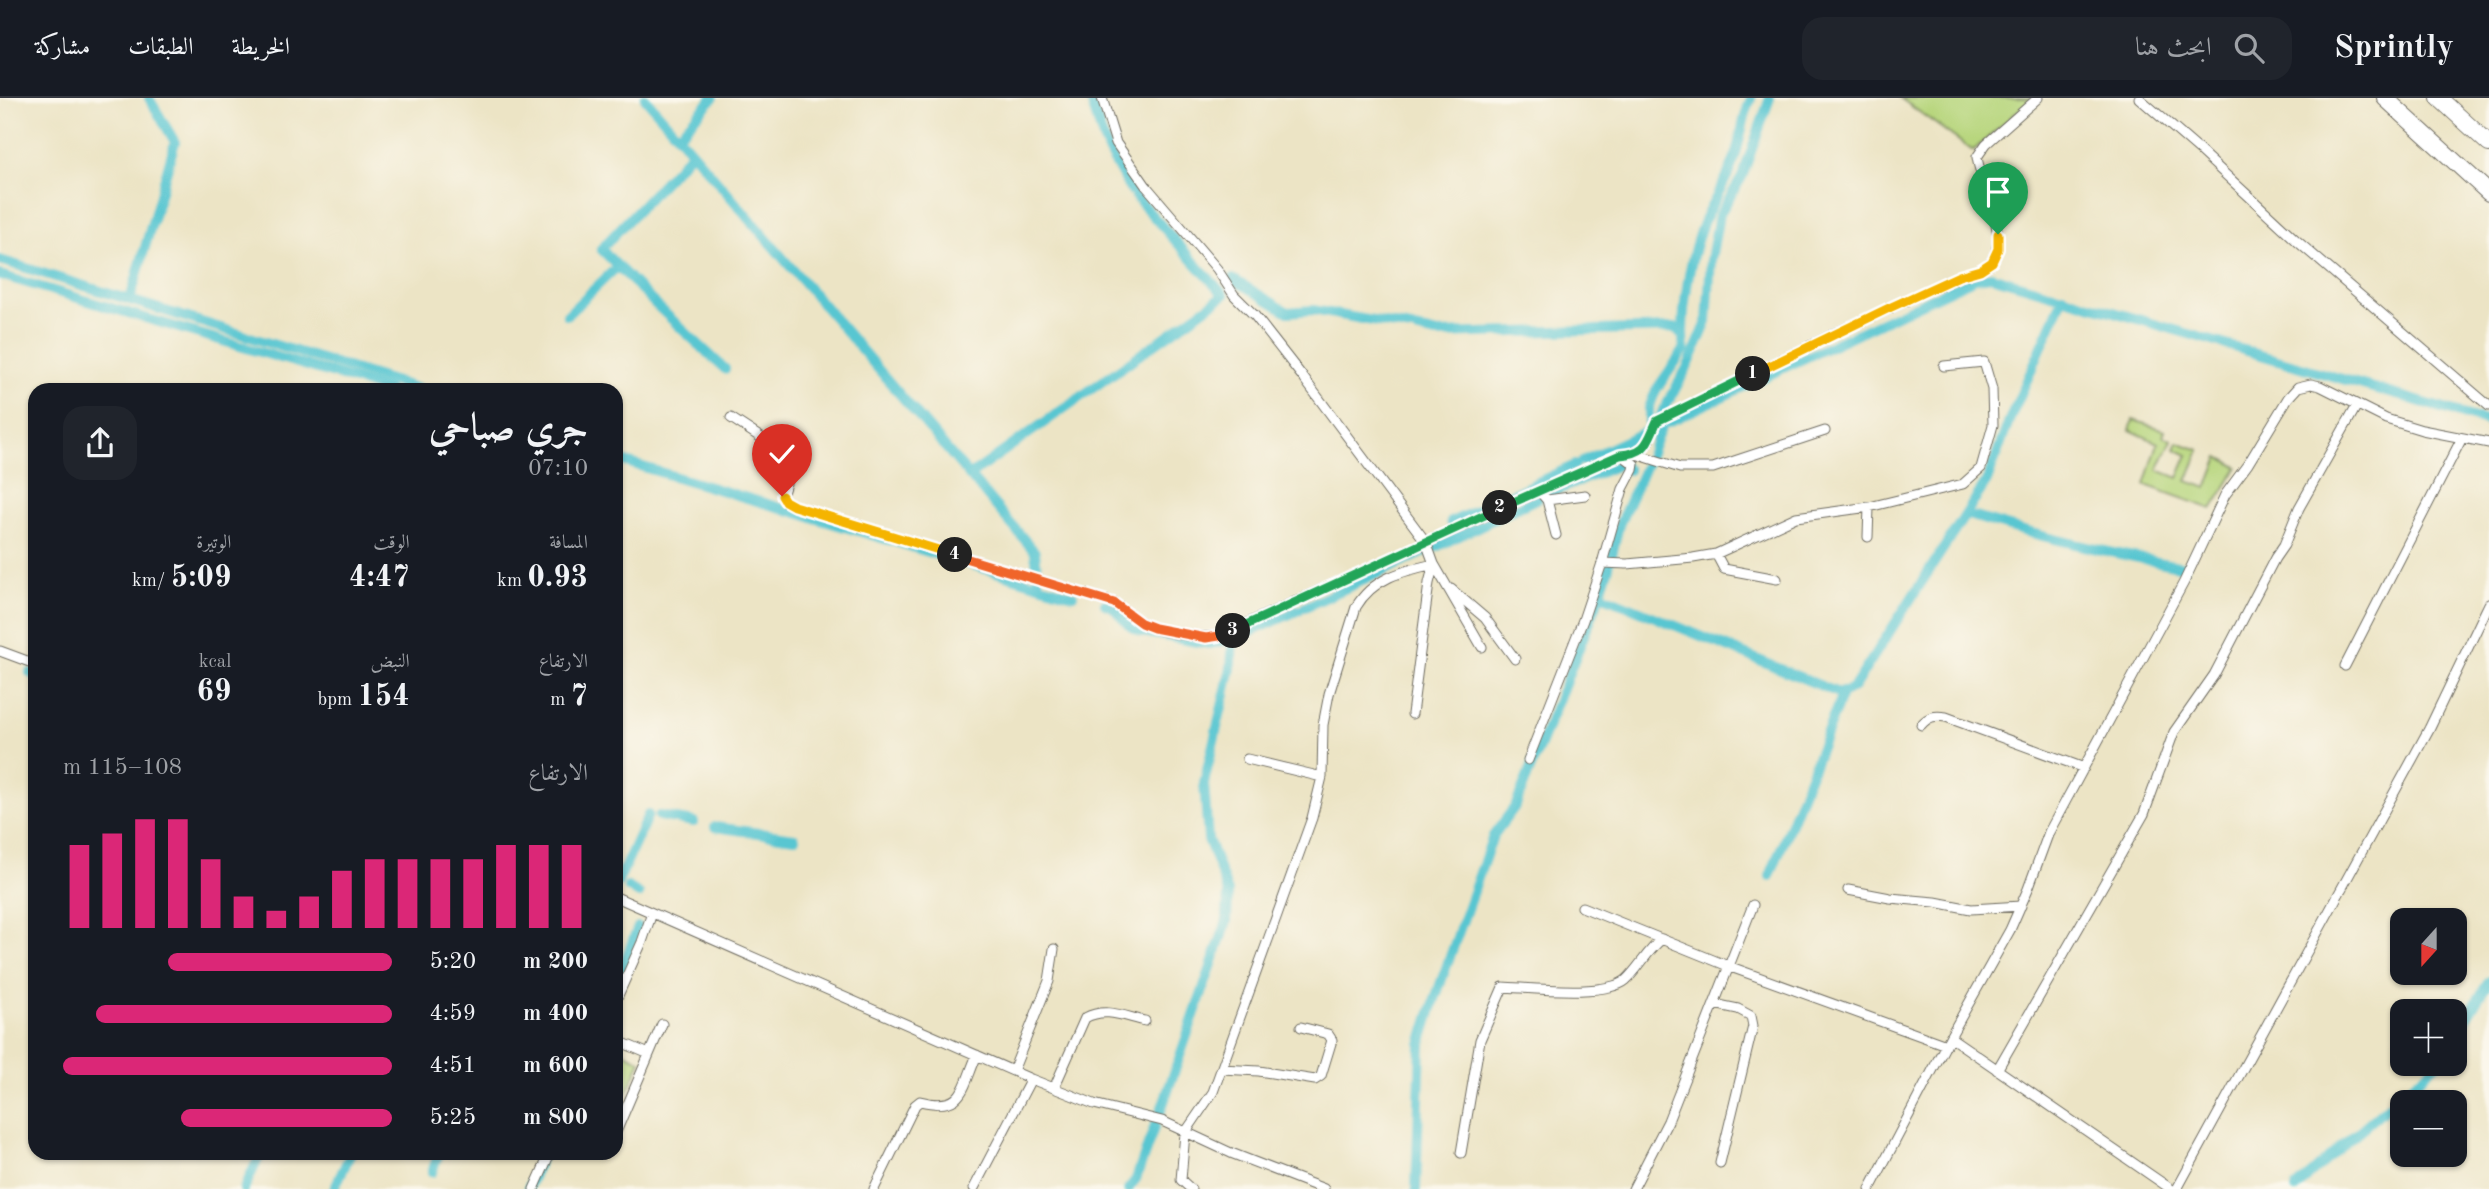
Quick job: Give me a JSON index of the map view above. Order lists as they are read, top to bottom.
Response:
{
  "north": "bottom",
  "page": {
    "header": "Sprintly",
    "search": "ابحث هنا",
    "nav": ["الخريطة", "الطبقات", "مشاركة"],
    "pins": [
      "1",
      "2",
      "4",
      "3"
    ],
    "heading": ["جري صباحي", "07:10"],
    "stats": [
      ["المسافة", "0.93 km"],
      ["الوقت", "4:47"],
      ["الوتيرة", "5:09 /km"],
      ["الارتفاع", "7 m"],
      ["النبض", "154 bpm"],
      ["kcal", "69"]
    ],
    "chart": ["الارتفاع", "108–115 m"],
    "map_buttons": ["+", "−"],
    "list": [
      {
        "name": "200 m",
        "note": "5:20"
      },
      {
        "name": "400 m",
        "note": "4:59"
      },
      {
        "name": "600 m",
        "note": "4:51"
      },
      {
        "name": "800 m",
        "note": "5:25"
      }
    ]
  }
}
